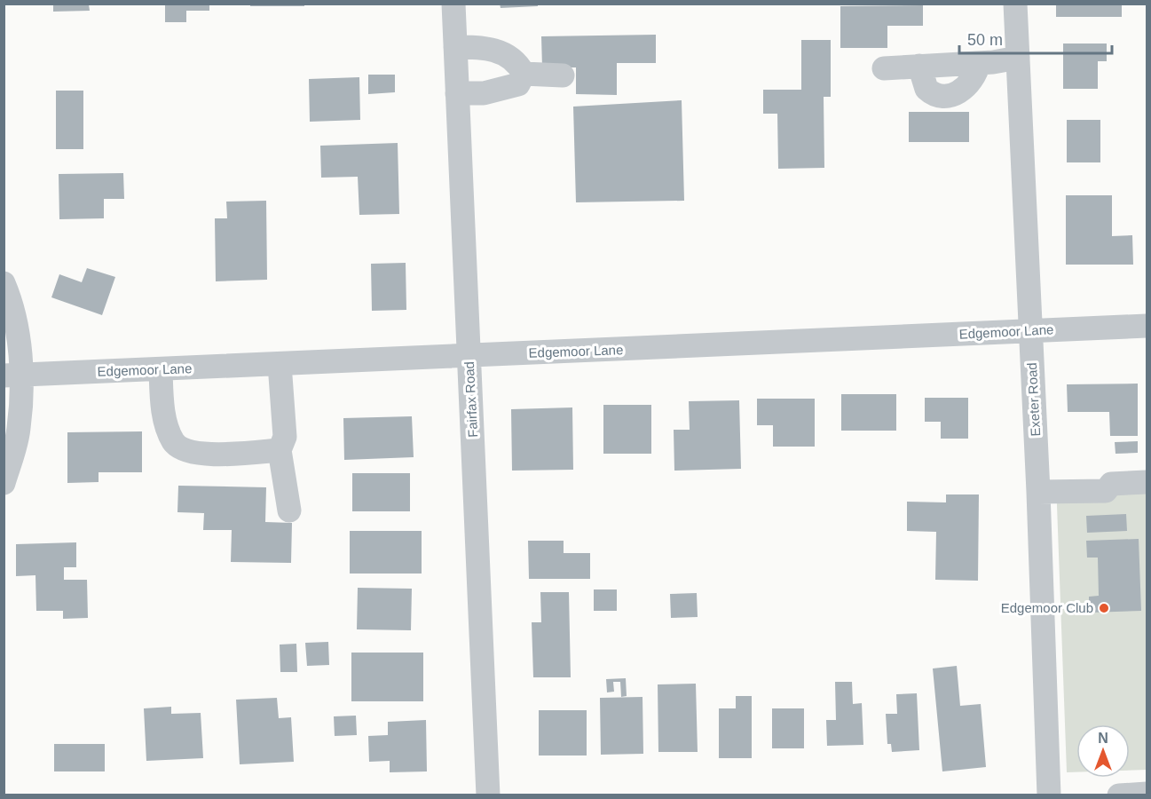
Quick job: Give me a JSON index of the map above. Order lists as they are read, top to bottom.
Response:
{
  "streets": {
    "street": ["Edgemoor Lane", "Fairfax Road", "Exeter Road"]
  },
  "crossings": [
    ["Edgemoor Lane", "Fairfax Road"],
    ["Edgemoor Lane", "Exeter Road"]
  ],
  "places": ["Edgemoor Club"],
  "scale_bar": "50 m",
  "north": "top"
}
